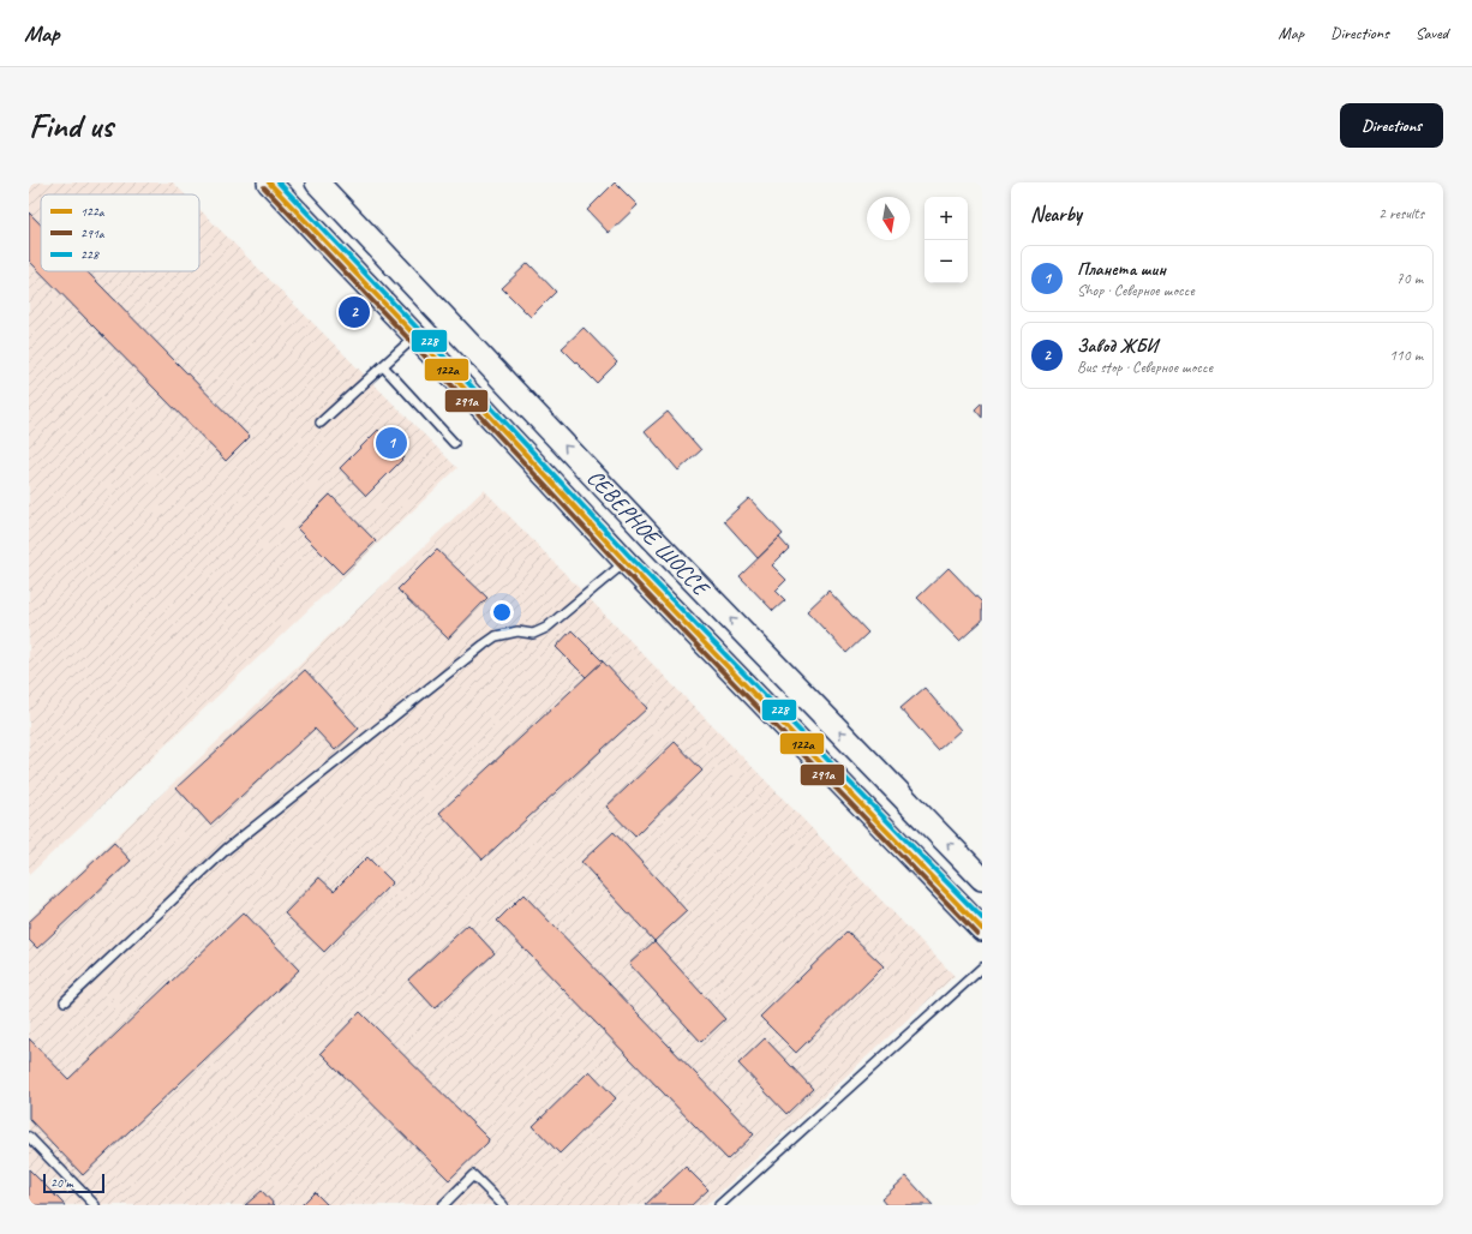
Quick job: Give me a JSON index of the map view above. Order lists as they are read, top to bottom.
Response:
{
  "streets": {
    "main road": ["СЕВЕРНОЕ ШОССЕ"]
  },
  "lines": ["transit line 122а", "transit line 228", "transit line 291а"],
  "legend": ["122а", "291а", "228"],
  "scale_bar": "20 m",
  "north": "bottom",
  "page": {
    "header": "Map",
    "nav": ["Map", "Directions", "Saved"],
    "buttons": "Directions",
    "title": "Find us",
    "heading": ["Nearby", "2 results"],
    "map_buttons": ["+", "−"],
    "list": [
      {
        "mark": "1",
        "name": "Планета шин",
        "note": "Shop · Северное шоссе",
        "value": "70 m"
      },
      {
        "mark": "2",
        "name": "Завод ЖБИ",
        "note": "Bus stop · Северное шоссе",
        "value": "110 m"
      }
    ],
    "pins": ["2", "1"],
    "scale": "20 m"
  }
}
